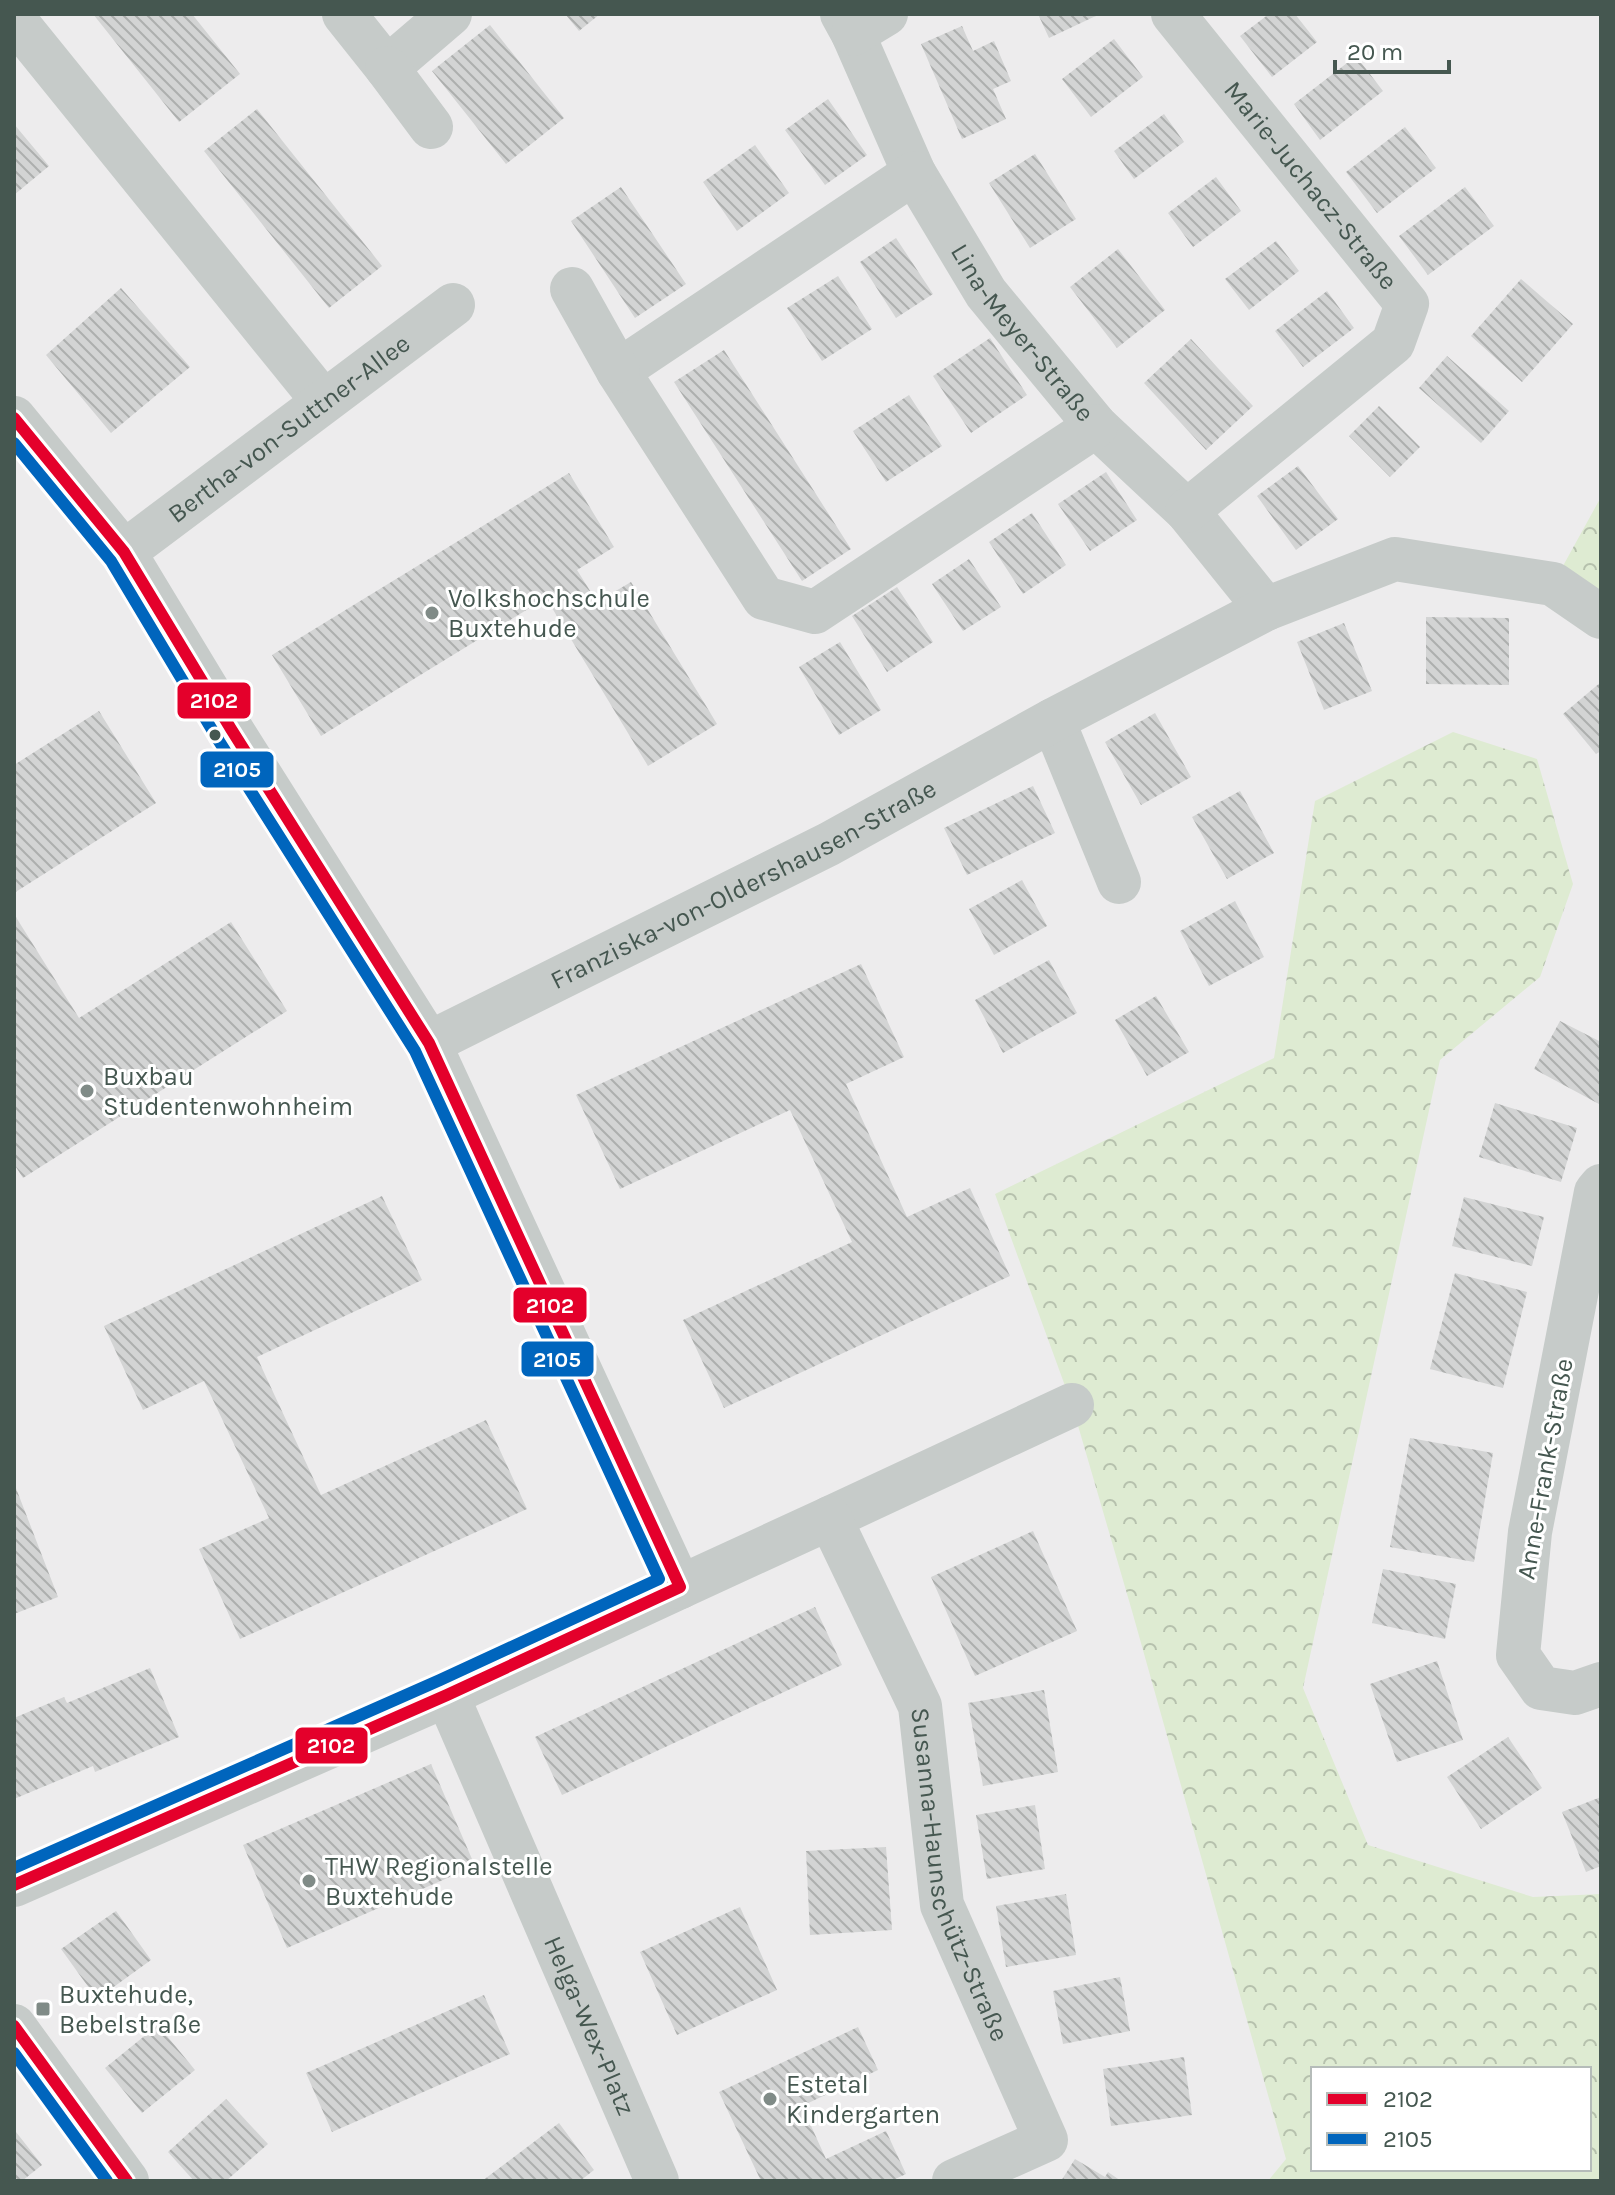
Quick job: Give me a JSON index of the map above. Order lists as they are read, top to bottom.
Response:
{
  "streets": {
    "street": [
      "Marie-Juchacz-Straße",
      "Lina-Meyer-Straße",
      "Bertha-von-Suttner-Allee",
      "Franziska-von-Oldershausen-Straße",
      "Anne-Frank-Straße",
      "Susanna-Haunschütz-Straße",
      "Helga-Wex-Platz"
    ]
  },
  "crossings": [
    ["Marie-Juchacz-Straße", "Lina-Meyer-Straße"],
    ["Lina-Meyer-Straße", "Franziska-von-Oldershausen-Straße"]
  ],
  "places": {
    "other": [
      "Volkshochschule Buxtehude",
      "Buxbau Studentenwohnheim",
      "THW Regionalstelle Buxtehude",
      "Estetal Kindergarten"
    ],
    "transit": ["Buxtehude, Bebelstraße"]
  },
  "lines": ["transit line 2102", "transit line 2105"],
  "legend": ["2102", "2105"],
  "scale_bar": "20 m"
}
